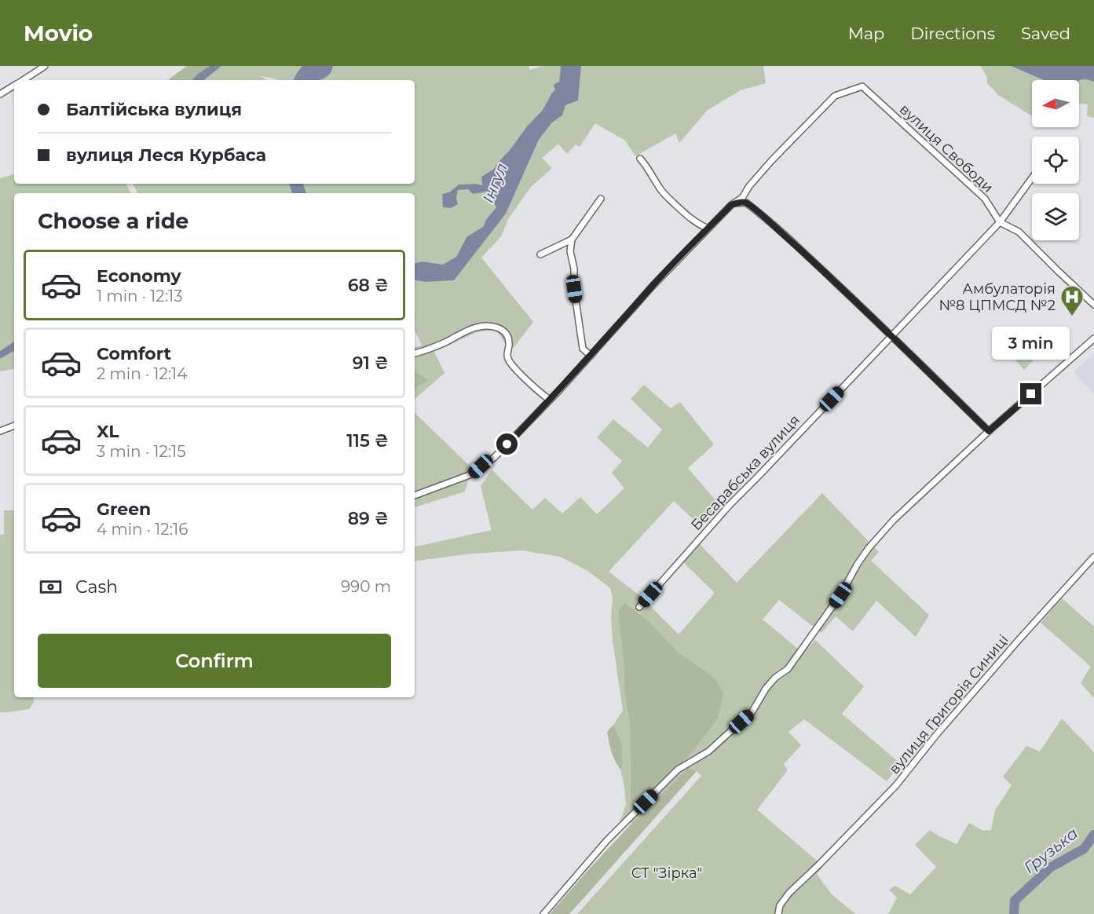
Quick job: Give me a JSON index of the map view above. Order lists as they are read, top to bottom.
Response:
{
  "streets": {
    "street": ["вулиця Свободи", "Бесарабська вулиця", "вулиця Григорія Синиці"]
  },
  "crossings": [
    ["вулиця Свободи", "Бесарабська вулиця"]
  ],
  "water": ["Інгул", "Грузька"],
  "parks": ["СТ \"Зірка\""],
  "places": {
    "hospital": ["Амбулаторія №8 ЦПМСД №2"]
  },
  "north": "left",
  "page": {
    "header": "Movio",
    "nav": ["Map", "Directions", "Saved"],
    "banner": ["Балтійська вулиця", "вулиця Леся Курбаса"],
    "heading": "Choose a ride",
    "list": [
      {
        "name": "Economy",
        "note": "1 min · 12:13",
        "value": "68 ₴"
      },
      {
        "name": "Comfort",
        "note": "2 min · 12:14",
        "value": "91 ₴"
      },
      {
        "name": "XL",
        "note": "3 min · 12:15",
        "value": "115 ₴"
      },
      {
        "name": "Green",
        "note": "4 min · 12:16",
        "value": "89 ₴"
      }
    ],
    "bubble": "3 min",
    "pay": ["Cash", "990 m"],
    "buttons": "Confirm"
  }
}
